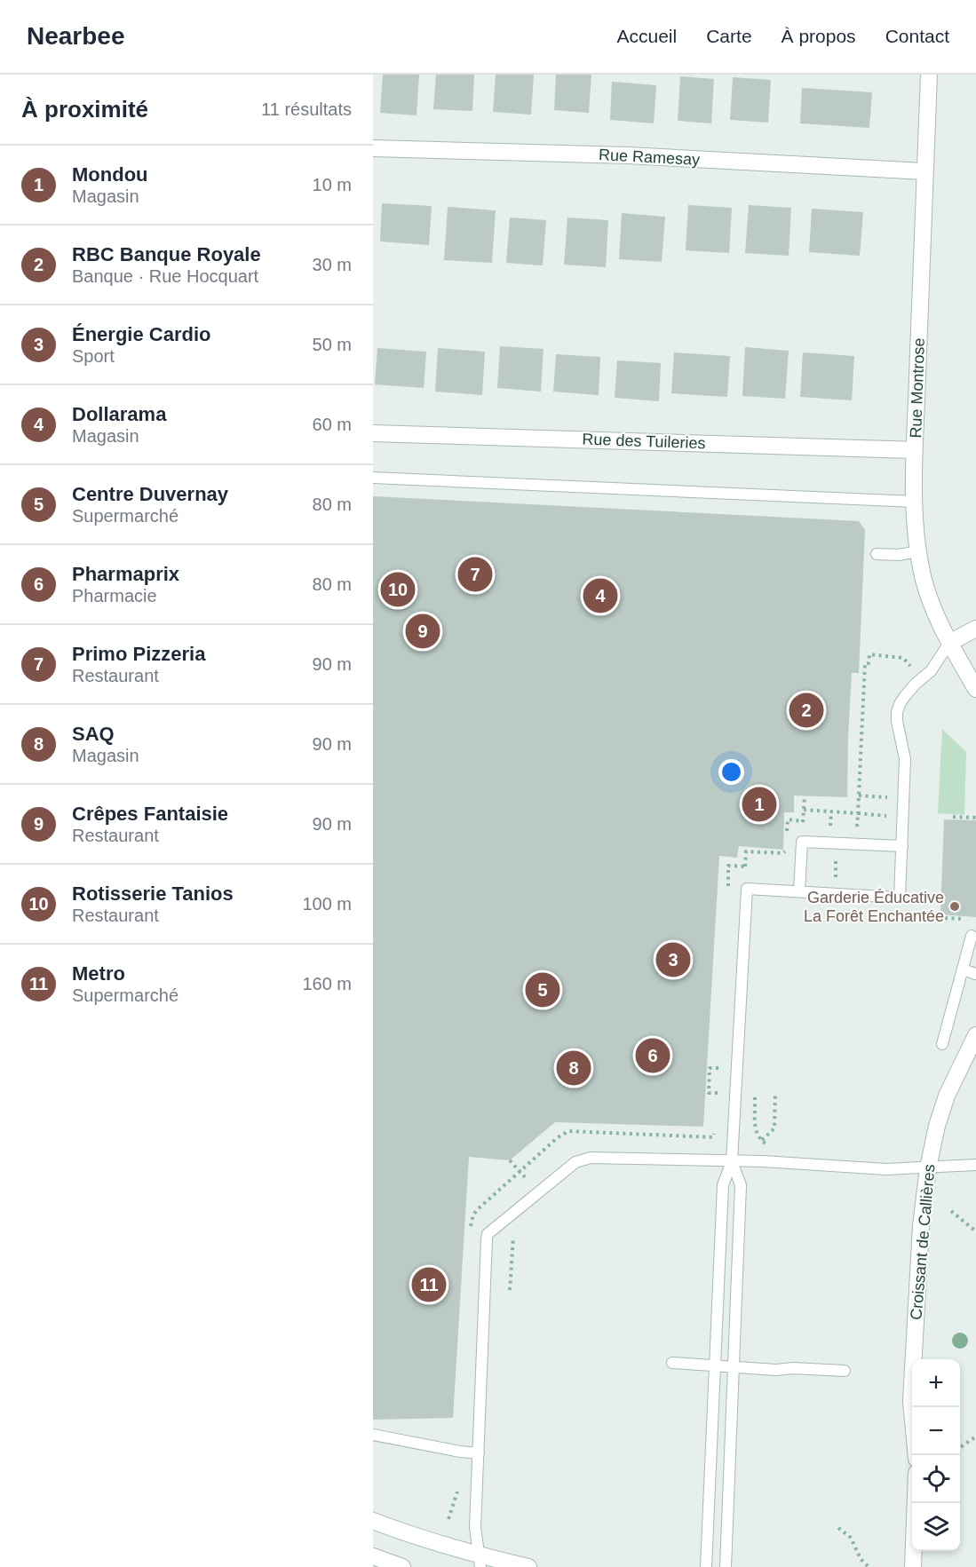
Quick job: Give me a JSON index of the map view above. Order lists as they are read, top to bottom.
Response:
{
  "streets": {
    "street": [
      "Rue Ramesay",
      "Rue Montrose",
      "Rue des Tuileries",
      "Croissant de Callières"
    ]
  },
  "crossings": [
    ["Rue Ramesay", "Rue Montrose"],
    ["Rue Montrose", "Rue des Tuileries"]
  ],
  "places": ["Garderie Éducative La Forêt Enchantée"],
  "page": {
    "header": "Nearbee",
    "nav": [
      "Accueil",
      "Carte",
      "À propos",
      "Contact"
    ],
    "heading": ["À proximité", "11 résultats"],
    "list": [
      {
        "mark": "1",
        "name": "Mondou",
        "note": "Magasin",
        "value": "10 m"
      },
      {
        "mark": "2",
        "name": "RBC Banque Royale",
        "note": "Banque · Rue Hocquart",
        "value": "30 m"
      },
      {
        "mark": "3",
        "name": "Énergie Cardio",
        "note": "Sport",
        "value": "50 m"
      },
      {
        "mark": "4",
        "name": "Dollarama",
        "note": "Magasin",
        "value": "60 m"
      },
      {
        "mark": "5",
        "name": "Centre Duvernay",
        "note": "Supermarché",
        "value": "80 m"
      },
      {
        "mark": "6",
        "name": "Pharmaprix",
        "note": "Pharmacie",
        "value": "80 m"
      },
      {
        "mark": "7",
        "name": "Primo Pizzeria",
        "note": "Restaurant",
        "value": "90 m"
      },
      {
        "mark": "8",
        "name": "SAQ",
        "note": "Magasin",
        "value": "90 m"
      },
      {
        "mark": "9",
        "name": "Crêpes Fantaisie",
        "note": "Restaurant",
        "value": "90 m"
      },
      {
        "mark": "10",
        "name": "Rotisserie Tanios",
        "note": "Restaurant",
        "value": "100 m"
      },
      {
        "mark": "11",
        "name": "Metro",
        "note": "Supermarché",
        "value": "160 m"
      }
    ],
    "pins": [
      "7",
      "10",
      "4",
      "9",
      "2",
      "1",
      "3",
      "5",
      "6",
      "8",
      "11"
    ],
    "map_buttons": ["+", "−"]
  }
}
